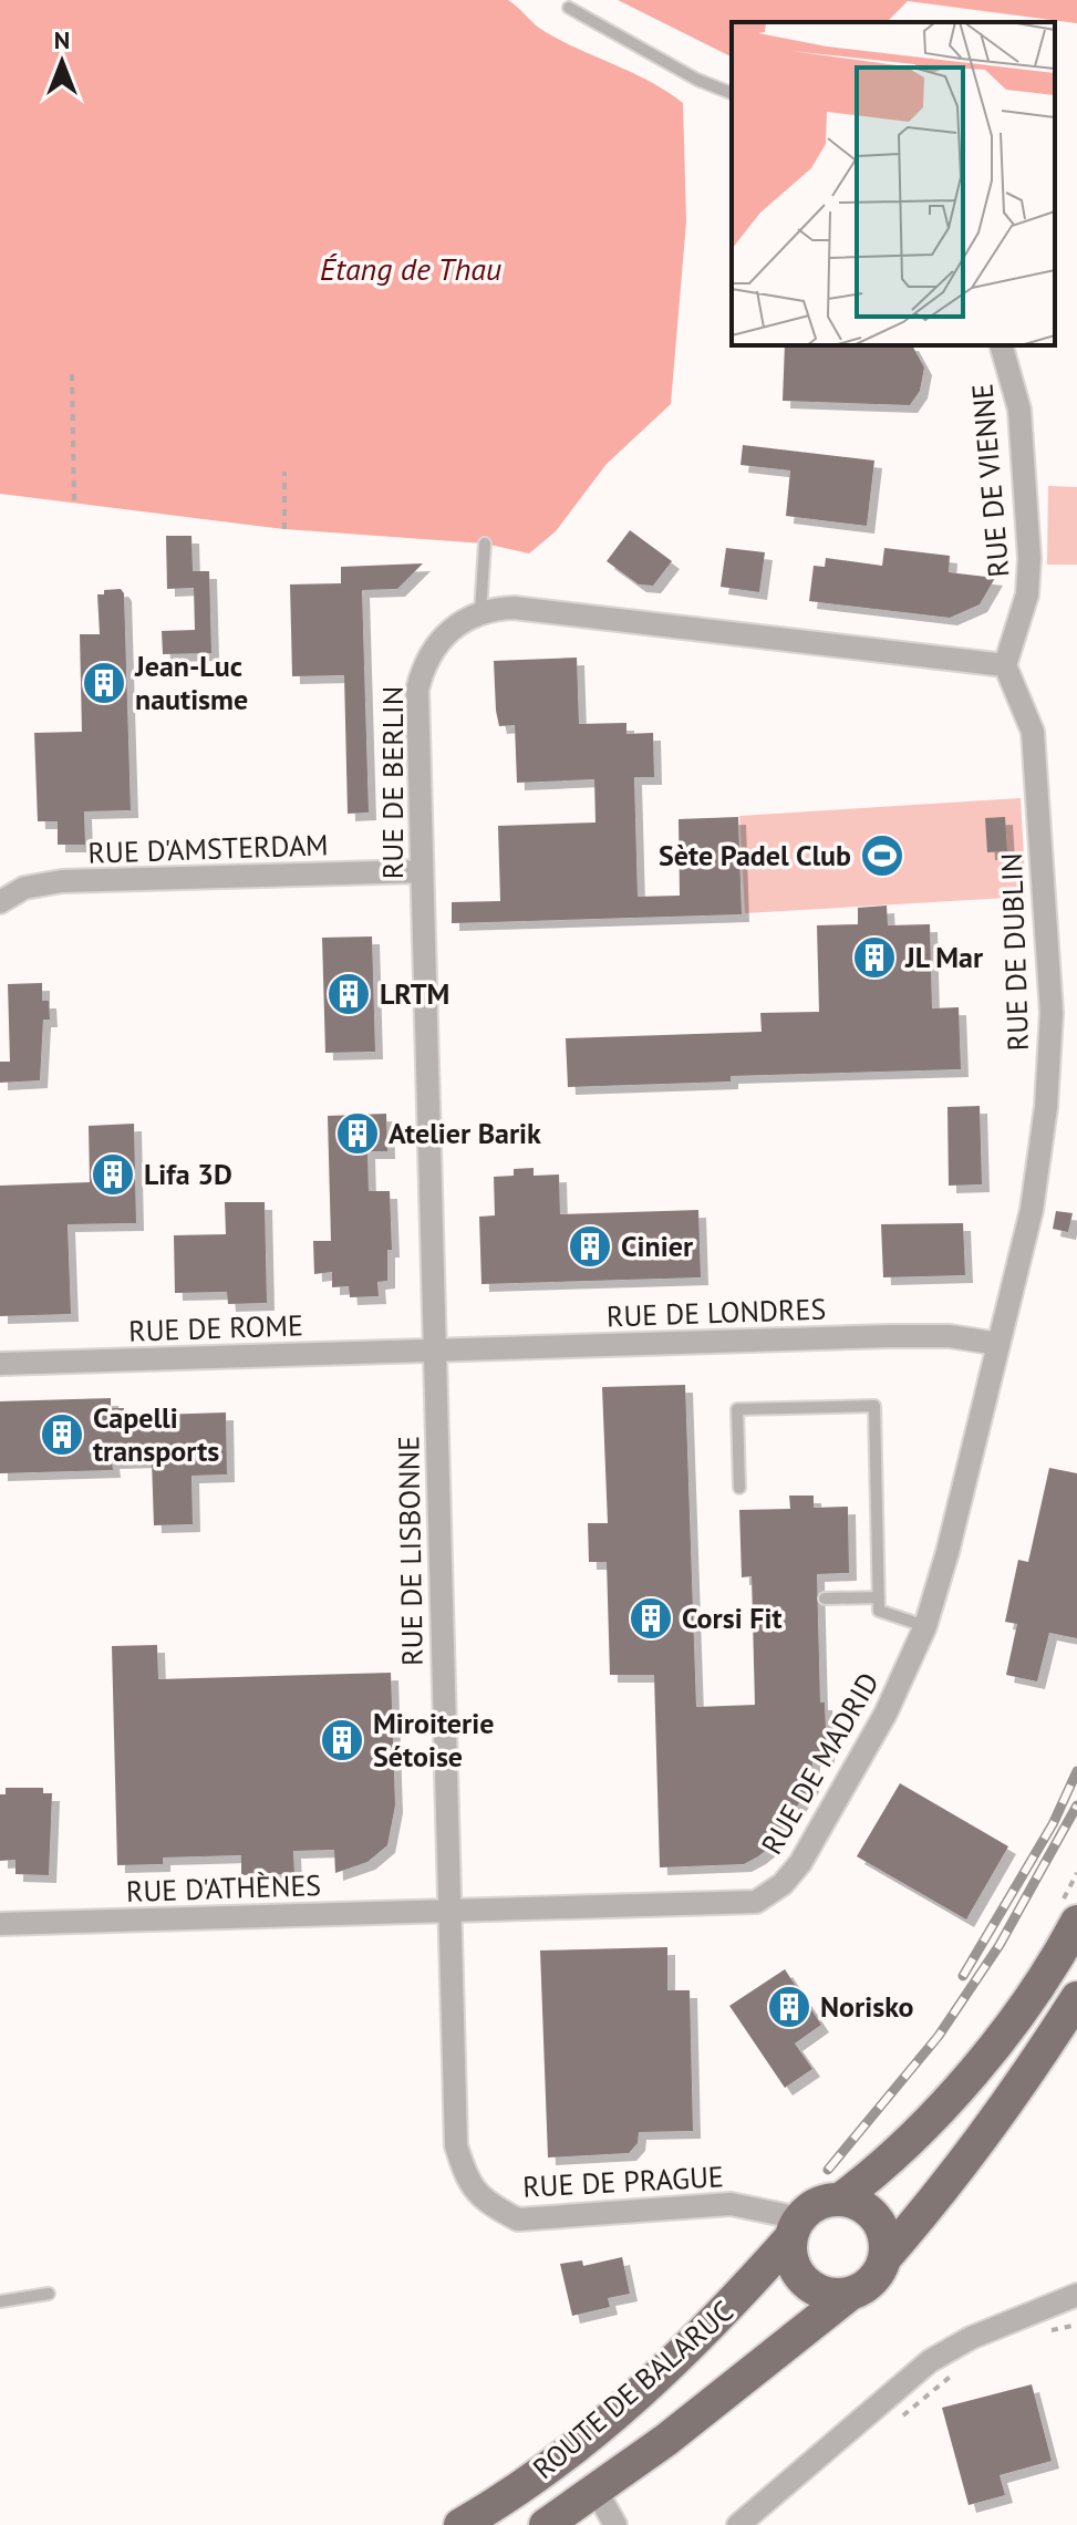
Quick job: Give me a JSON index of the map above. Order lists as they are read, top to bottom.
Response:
{
  "streets": {
    "main road": ["ROUTE DE BALARUC"],
    "street": [
      "RUE DE VIENNE",
      "RUE DE BERLIN",
      "RUE D'AMSTERDAM",
      "RUE DE DUBLIN",
      "RUE DE LONDRES",
      "RUE DE ROME",
      "RUE DE LISBONNE",
      "RUE DE MADRID",
      "RUE D'ATHÈNES",
      "RUE DE PRAGUE"
    ]
  },
  "crossings": [
    ["RUE DE VIENNE", "RUE DE BERLIN"],
    ["RUE DE VIENNE", "RUE DE DUBLIN"],
    ["RUE DE BERLIN", "RUE D'AMSTERDAM"],
    ["RUE DE BERLIN", "RUE DE DUBLIN"],
    ["RUE DE BERLIN", "RUE DE LONDRES"],
    ["RUE DE BERLIN", "RUE DE ROME"],
    ["RUE DE BERLIN", "RUE DE LISBONNE"],
    ["RUE DE DUBLIN", "RUE DE LONDRES"],
    ["RUE DE DUBLIN", "RUE DE MADRID"],
    ["RUE DE LONDRES", "RUE DE ROME"],
    ["RUE DE LONDRES", "RUE DE LISBONNE"],
    ["RUE DE LONDRES", "RUE DE MADRID"],
    ["RUE DE ROME", "RUE DE LISBONNE"],
    ["RUE DE LISBONNE", "RUE DE MADRID"],
    ["RUE DE LISBONNE", "RUE D'ATHÈNES"],
    ["RUE DE LISBONNE", "RUE DE PRAGUE"],
    ["RUE DE MADRID", "RUE D'ATHÈNES"],
    ["RUE DE MADRID", "RUE DE PRAGUE"],
    ["RUE D'ATHÈNES", "RUE DE PRAGUE"],
    ["RUE DE PRAGUE", "ROUTE DE BALARUC"]
  ],
  "water": ["Étang de Thau"],
  "places": {
    "building": [
      "Jean-Luc nautisme",
      "JL Mar",
      "LRTM",
      "Atelier Barik",
      "Lifa 3D",
      "Cinier",
      "Capelli transports",
      "Corsi Fit",
      "Miroiterie Sétoise",
      "Norisko"
    ],
    "sports": ["Sète Padel Club"]
  },
  "north": "top"
}
